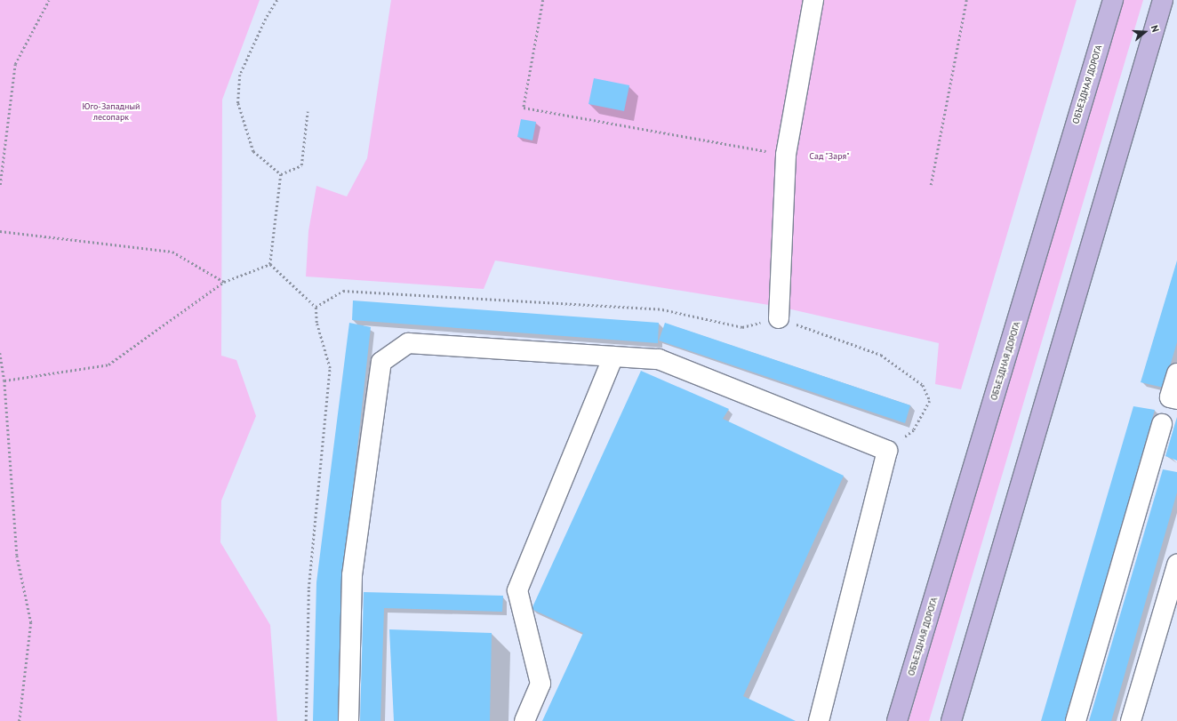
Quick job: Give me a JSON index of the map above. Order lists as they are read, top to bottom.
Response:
{
  "streets": {
    "main road": ["ОБЪЕЗДНАЯ ДОРОГА"]
  },
  "parks": ["Юго-Западный лесопарк", "Сад \"Заря\""],
  "north": "right"
}
